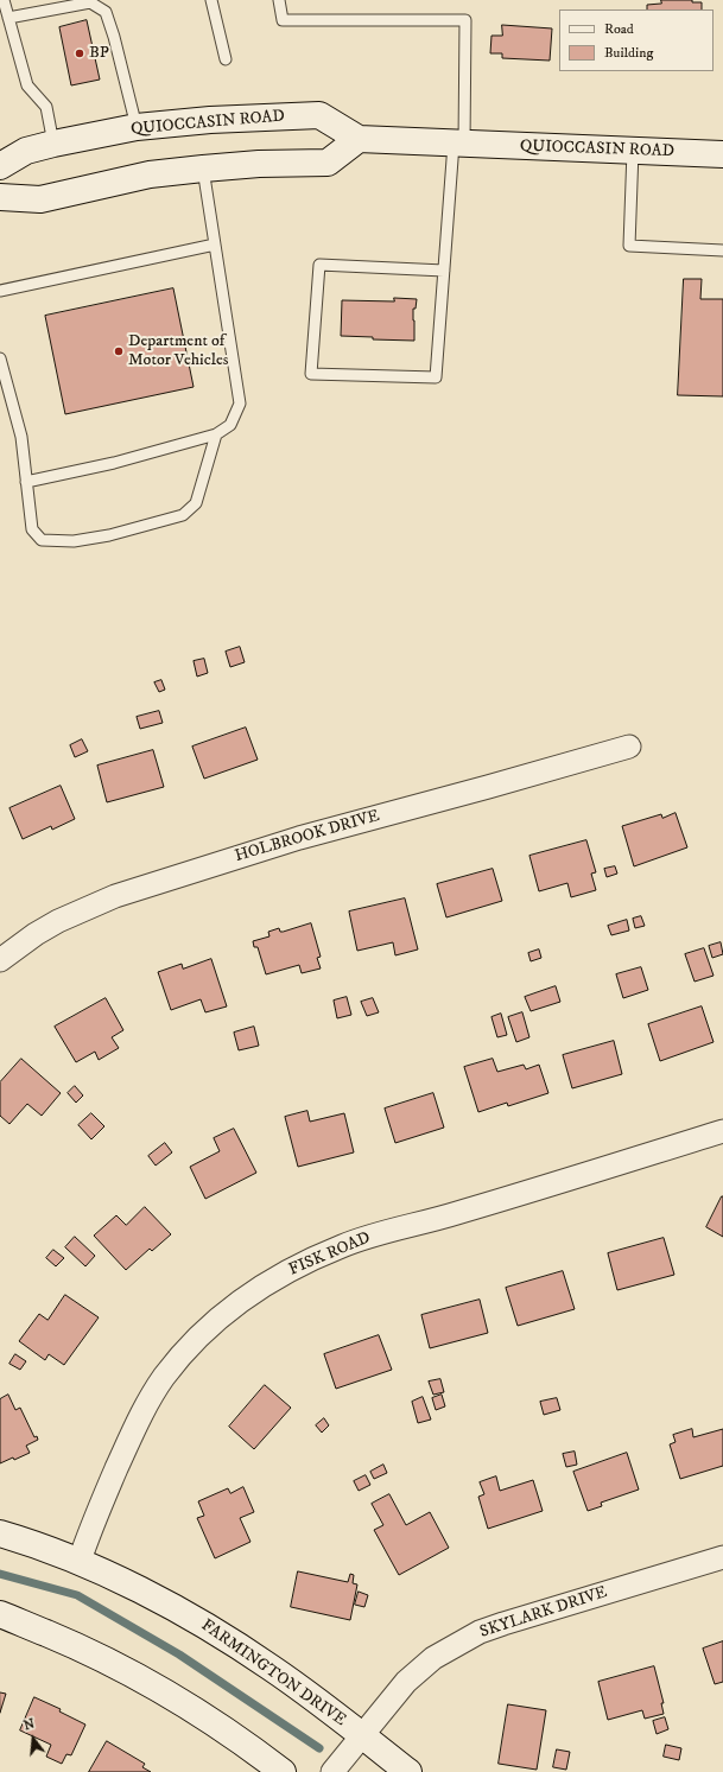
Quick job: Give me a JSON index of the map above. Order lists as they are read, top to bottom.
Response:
{
  "streets": {
    "main road": ["QUIOCCASIN ROAD", "FARMINGTON DRIVE"],
    "street": ["HOLBROOK DRIVE", "FISK ROAD", "SKYLARK DRIVE"]
  },
  "crossings": [
    ["FISK ROAD", "FARMINGTON DRIVE"],
    ["SKYLARK DRIVE", "FARMINGTON DRIVE"]
  ],
  "places": ["BP", "Department of Motor Vehicles"],
  "legend": ["Road", "Building"],
  "north": "top"
}
